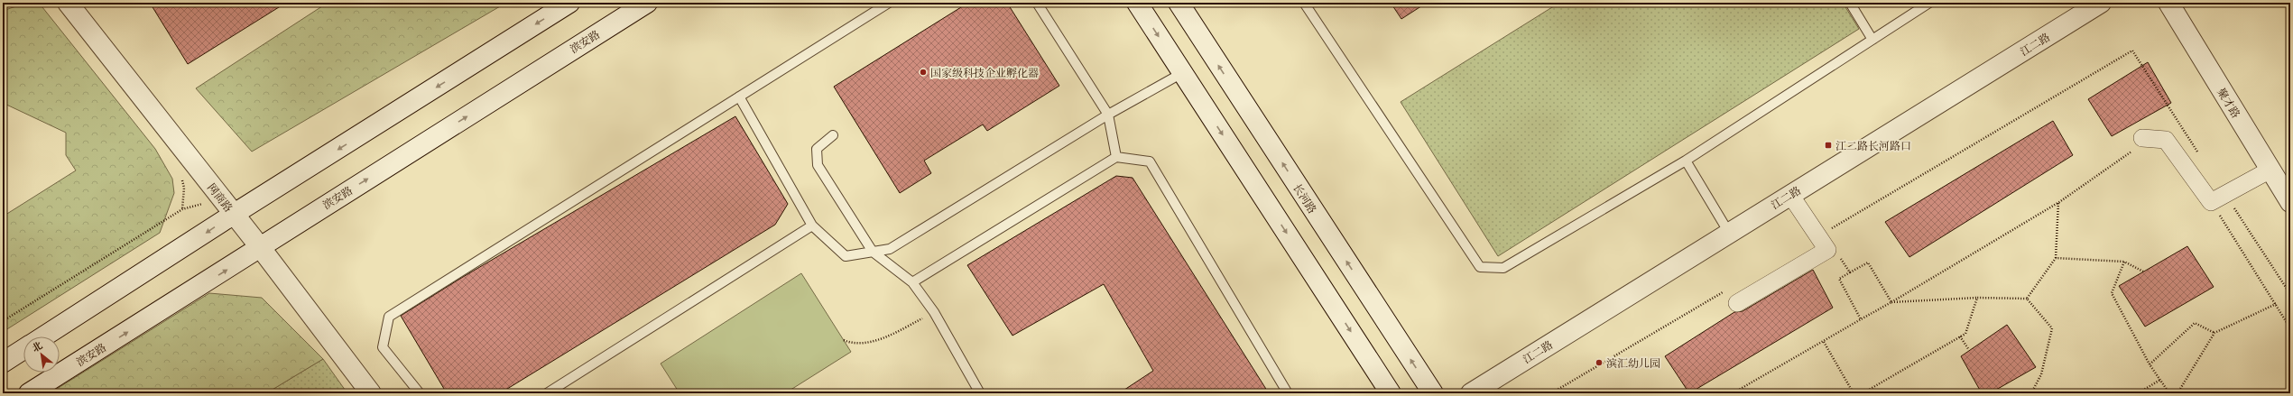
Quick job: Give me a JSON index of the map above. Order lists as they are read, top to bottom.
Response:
{
  "streets": {
    "main road": [
      "滨安路",
      "江二路",
      "聚才路",
      "网商路",
      "长河路"
    ]
  },
  "crossings": [
    ["滨安路", "网商路"]
  ],
  "places": {
    "other": ["国家级科技企业孵化器", "滨汇幼儿园"],
    "transit": ["江二路长河路口"]
  },
  "north": "top left"
}
